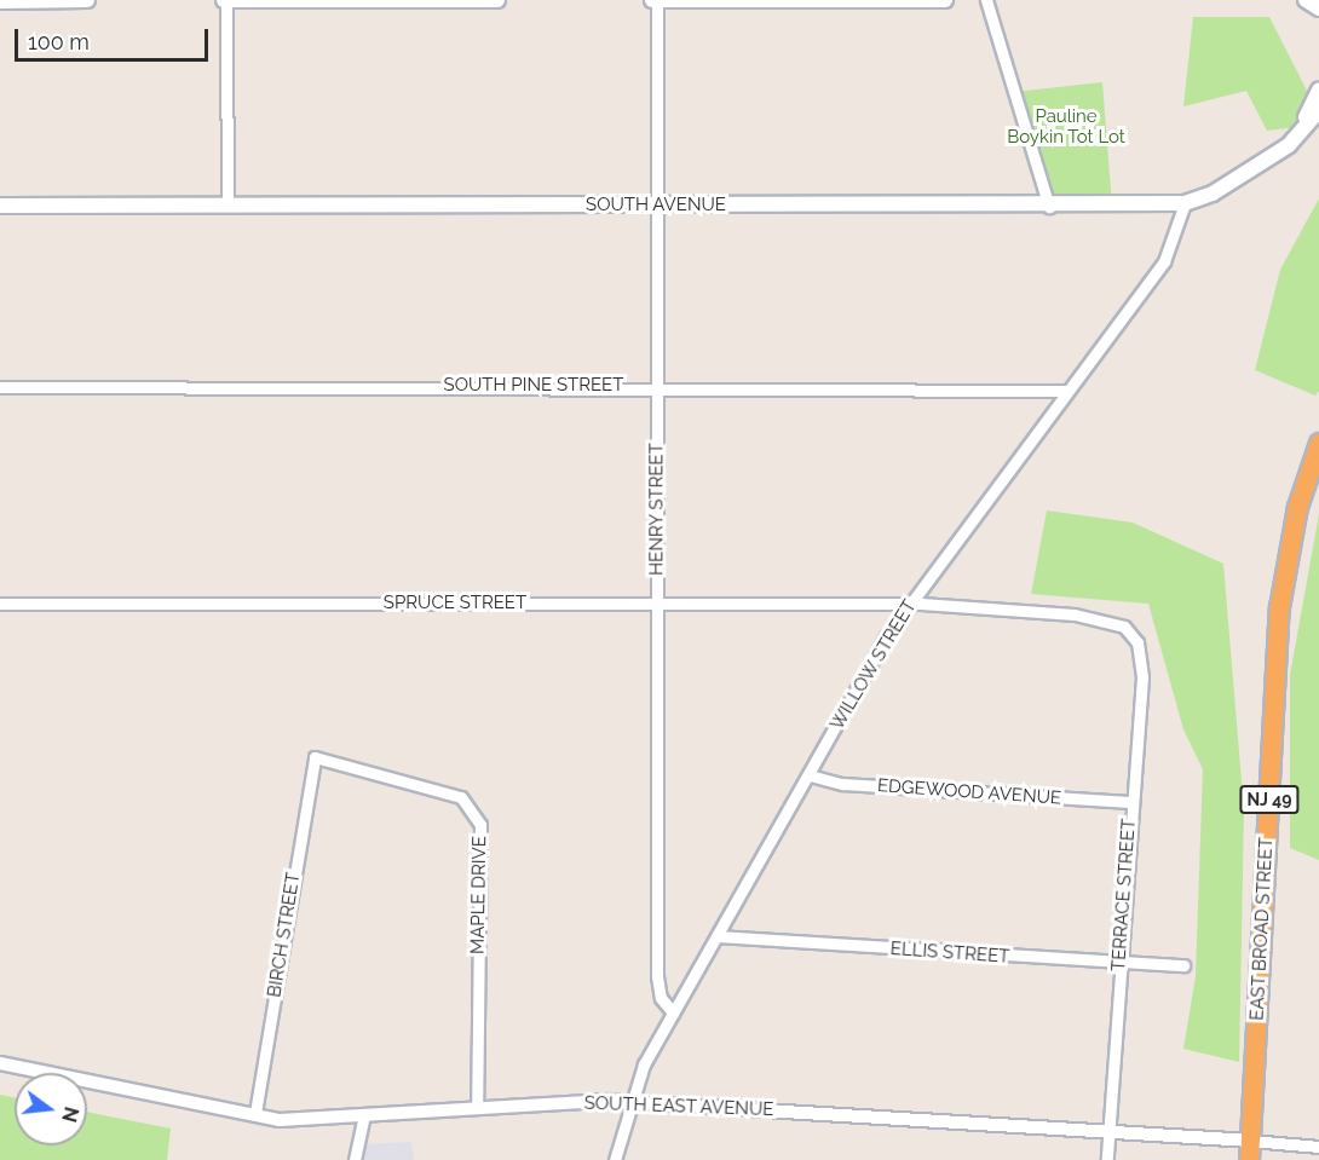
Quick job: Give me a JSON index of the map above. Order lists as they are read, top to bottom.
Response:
{
  "streets": {
    "highway": ["NJ 49", "EAST BROAD STREET"],
    "main road": ["SOUTH AVENUE"],
    "street": [
      "SOUTH PINE STREET",
      "HENRY STREET",
      "SPRUCE STREET",
      "WILLOW STREET",
      "EDGEWOOD AVENUE",
      "MAPLE DRIVE",
      "TERRACE STREET",
      "BIRCH STREET",
      "ELLIS STREET",
      "SOUTH EAST AVENUE"
    ]
  },
  "crossings": [
    ["SOUTH AVENUE", "HENRY STREET"],
    ["SOUTH AVENUE", "WILLOW STREET"],
    ["SOUTH PINE STREET", "HENRY STREET"],
    ["SOUTH PINE STREET", "WILLOW STREET"],
    ["HENRY STREET", "SPRUCE STREET"],
    ["HENRY STREET", "WILLOW STREET"],
    ["SPRUCE STREET", "WILLOW STREET"],
    ["SPRUCE STREET", "TERRACE STREET"],
    ["WILLOW STREET", "EDGEWOOD AVENUE"],
    ["WILLOW STREET", "ELLIS STREET"],
    ["WILLOW STREET", "SOUTH EAST AVENUE"],
    ["EDGEWOOD AVENUE", "TERRACE STREET"],
    ["MAPLE DRIVE", "BIRCH STREET"],
    ["MAPLE DRIVE", "SOUTH EAST AVENUE"],
    ["TERRACE STREET", "ELLIS STREET"],
    ["TERRACE STREET", "SOUTH EAST AVENUE"],
    ["EAST BROAD STREET", "SOUTH EAST AVENUE"],
    ["BIRCH STREET", "SOUTH EAST AVENUE"]
  ],
  "parks": ["Pauline Boykin Tot Lot"],
  "scale_bar": "100 m",
  "north": "right"
}
